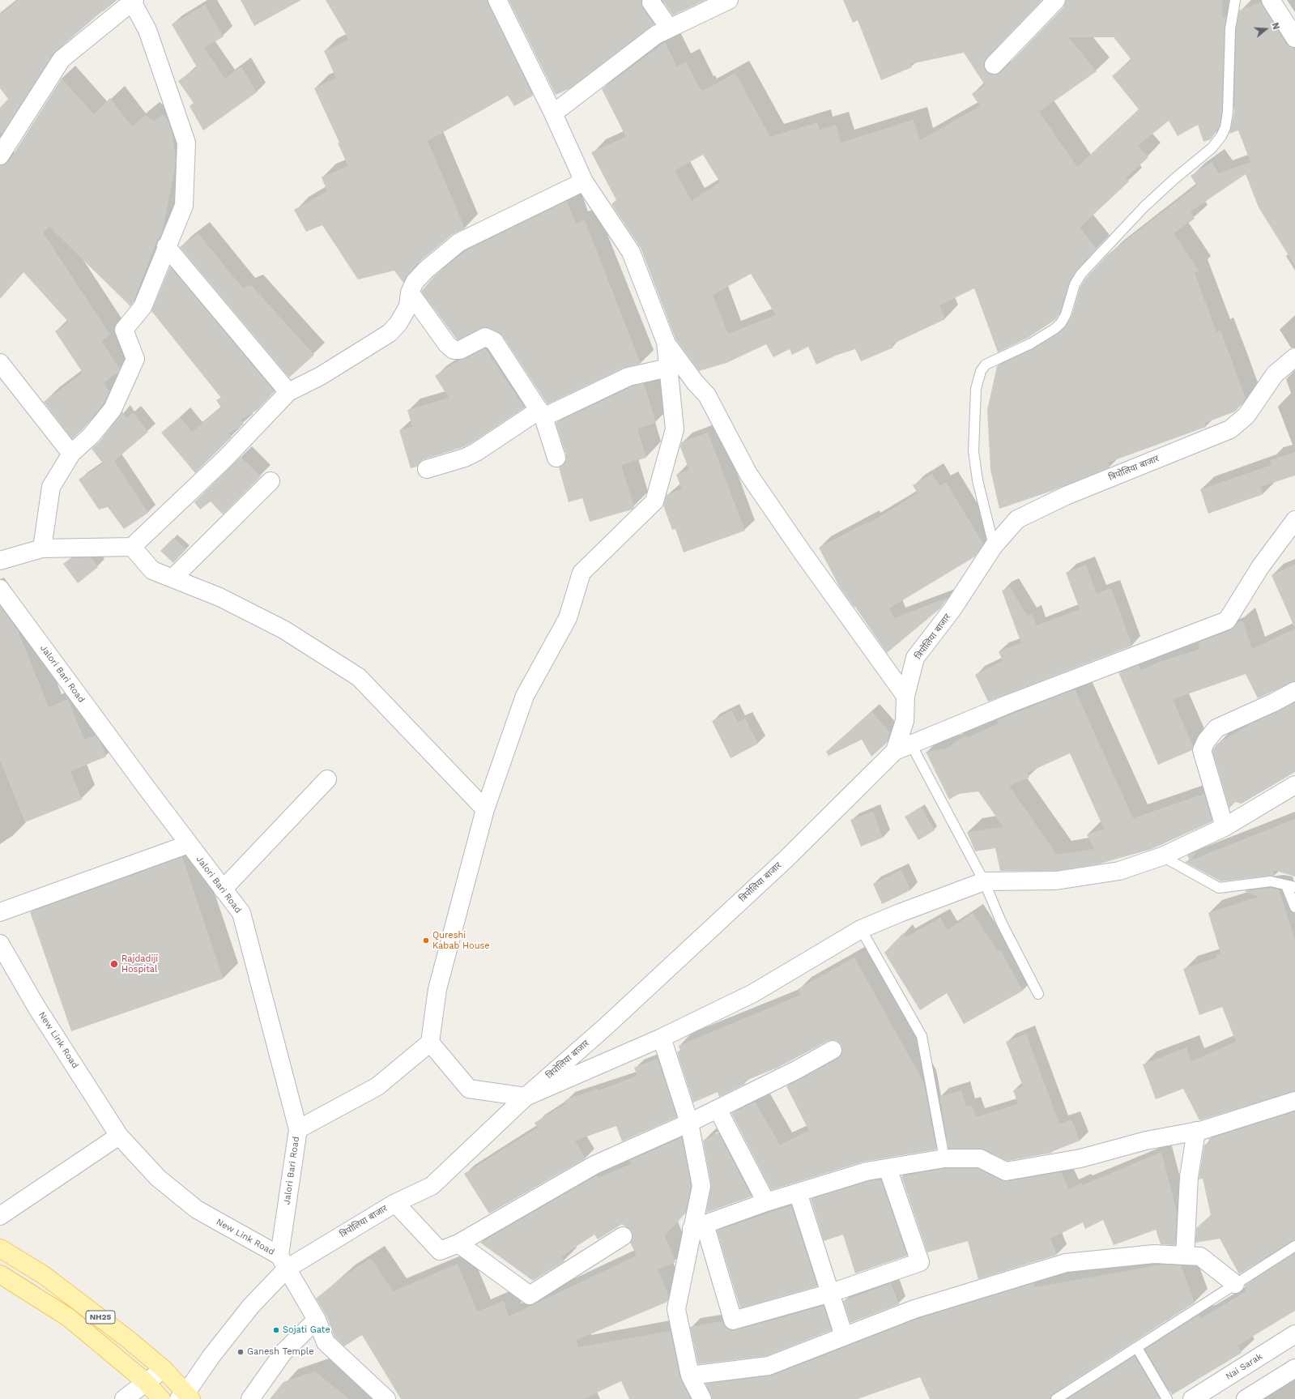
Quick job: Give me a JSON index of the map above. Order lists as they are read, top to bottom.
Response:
{
  "streets": {
    "main road": ["NH25"],
    "street": [
      "त्रिपोलिया बाजार",
      "Jalori Bari Road",
      "New Link Road",
      "Nai Sarak"
    ]
  },
  "crossings": [
    ["त्रिपोलिया बाजार", "Jalori Bari Road"],
    ["त्रिपोलिया बाजार", "New Link Road"],
    ["त्रिपोलिया बाजार", "NH25"],
    ["Jalori Bari Road", "New Link Road"]
  ],
  "places": [
    "Qureshi Kabab House",
    "Rajdadiji Hospital",
    "Sojati Gate",
    "Ganesh Temple"
  ],
  "north": "right"
}
